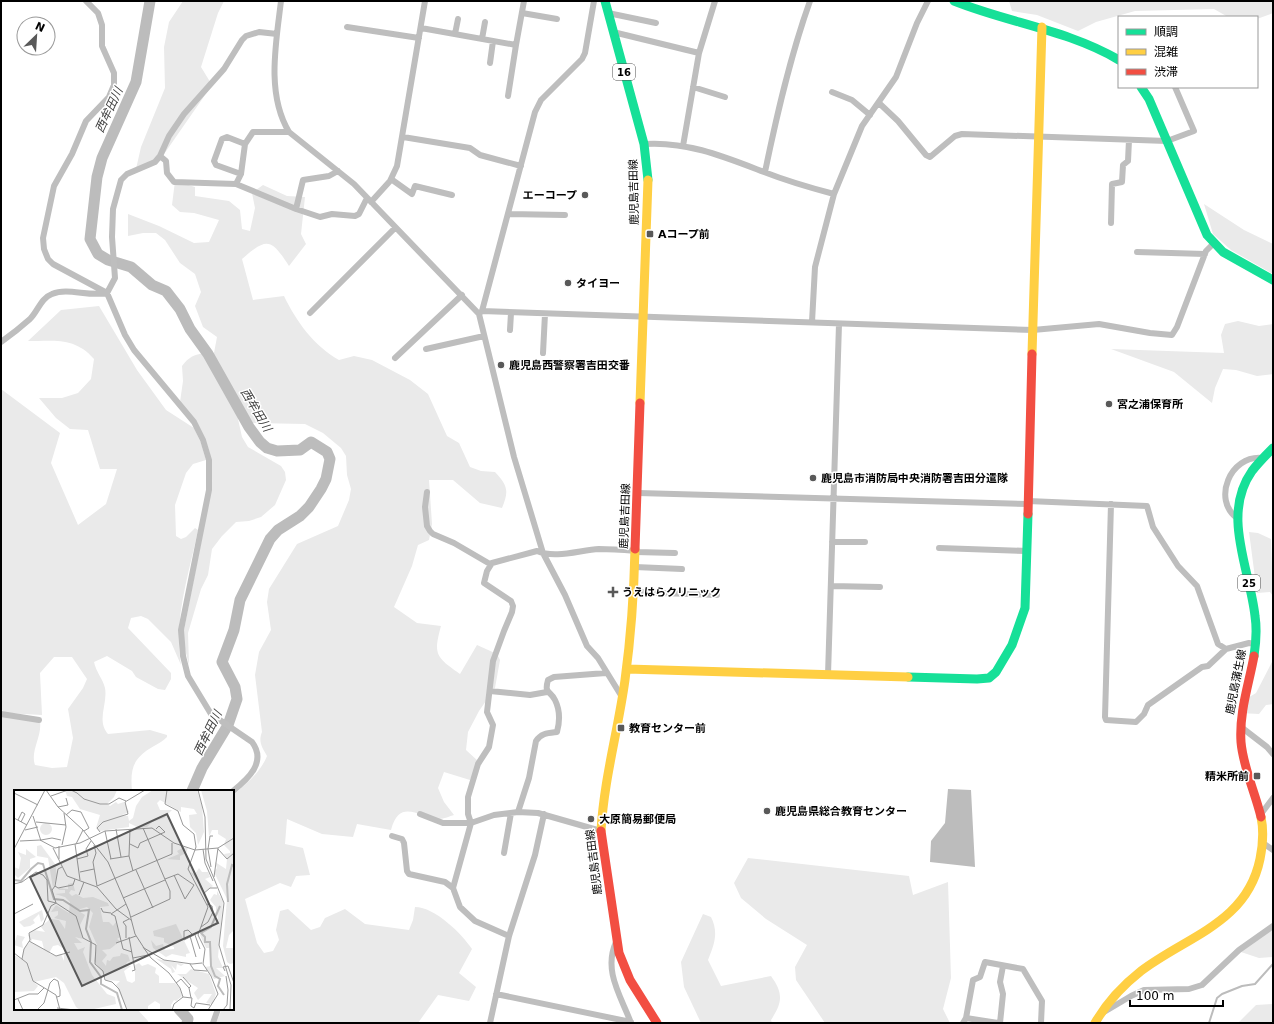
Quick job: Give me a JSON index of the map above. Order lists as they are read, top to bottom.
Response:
{
  "streets": {
    "main road": [
      "16",
      "鹿児島吉田線",
      "25",
      "鹿児島蒲生線"
    ]
  },
  "water": ["西牟田川"],
  "places": {
    "other": [
      "エーコープ",
      "タイヨー",
      "鹿児島西警察署吉田交番",
      "宮之浦保育所",
      "鹿児島市消防局中央消防署吉田分遣隊",
      "鹿児島県総合教育センター",
      "大原簡易郵便局"
    ],
    "transit": ["Aコープ前", "教育センター前", "精米所前"],
    "health": ["うえはらクリニック"]
  },
  "legend": ["順調", "混雑", "渋滞"],
  "scale_bar": "100 m",
  "north": "top right"
}
